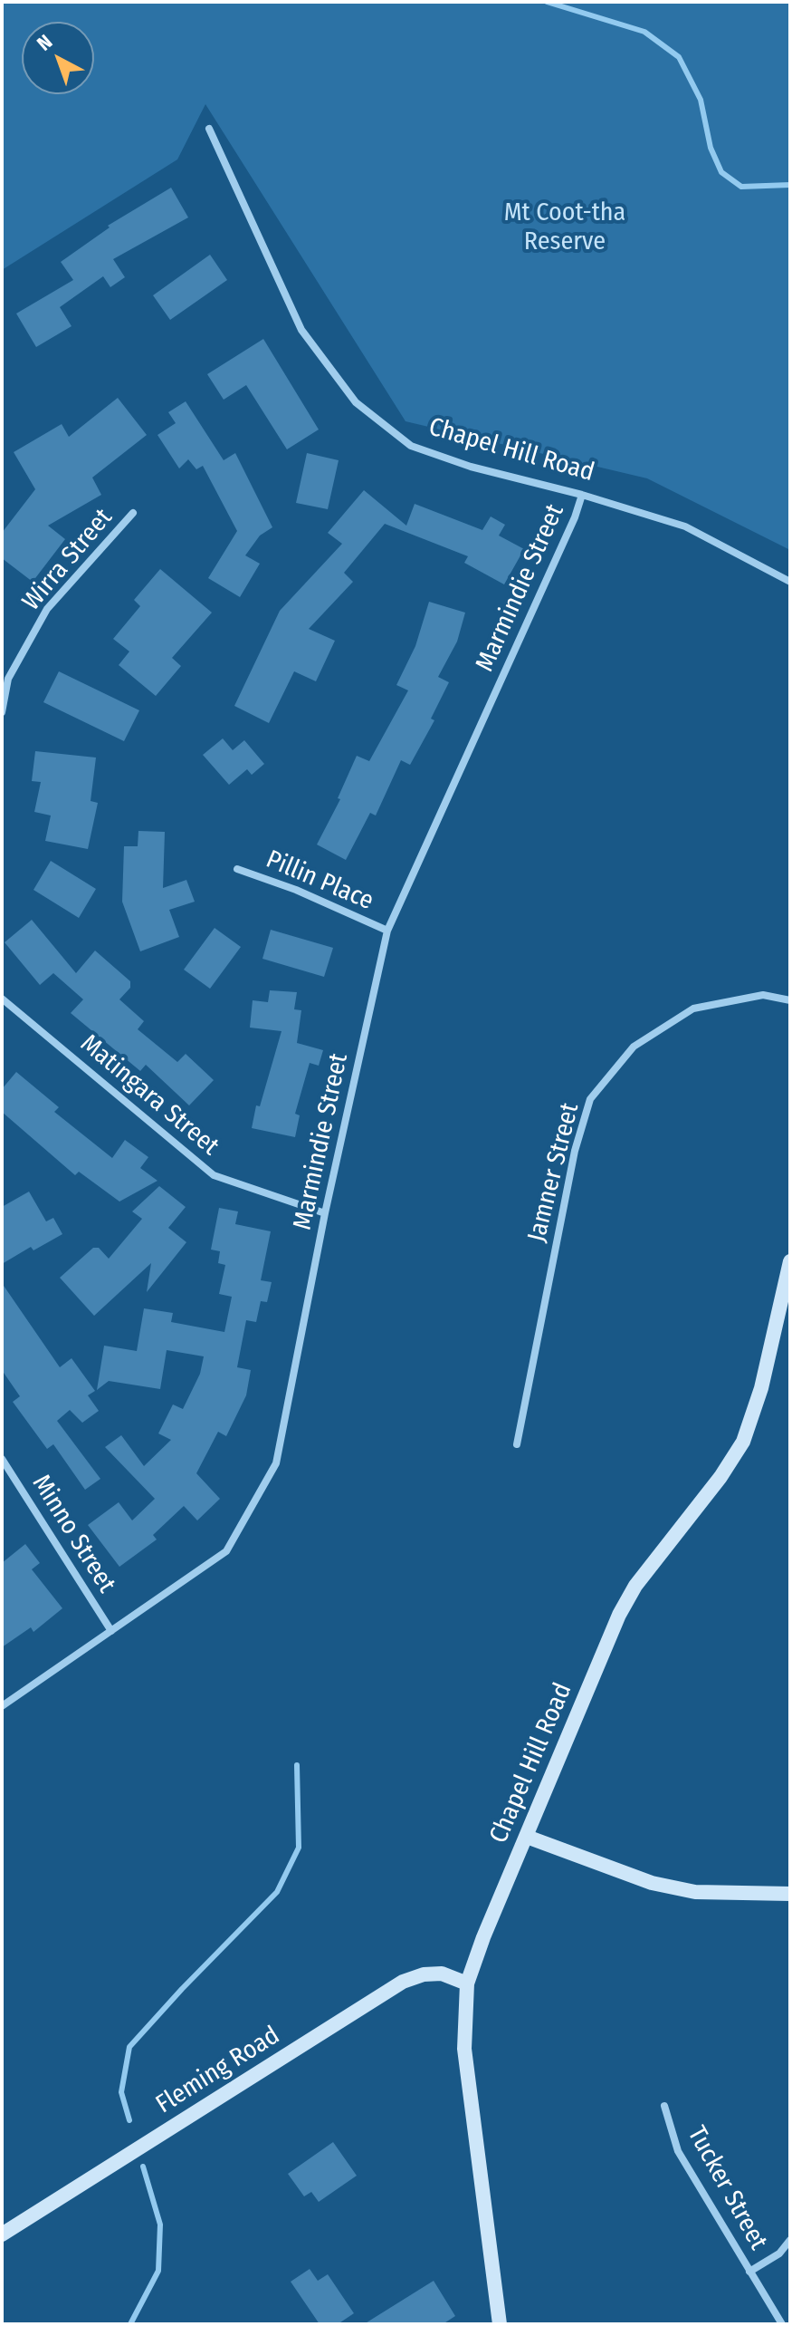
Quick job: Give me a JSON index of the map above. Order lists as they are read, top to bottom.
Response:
{
  "streets": {
    "main road": ["Chapel Hill Road", "Fleming Road"],
    "street": [
      "Wirra Street",
      "Marmindie Street",
      "Pillin Place",
      "Matingara Street",
      "Jamner Street",
      "Minno Street",
      "Tucker Street"
    ]
  },
  "crossings": [
    ["Chapel Hill Road", "Marmindie Street"],
    ["Chapel Hill Road", "Fleming Road"],
    ["Marmindie Street", "Pillin Place"],
    ["Marmindie Street", "Matingara Street"],
    ["Marmindie Street", "Minno Street"]
  ],
  "parks": ["Mt Coot-tha Reserve"],
  "north": "top left"
}
